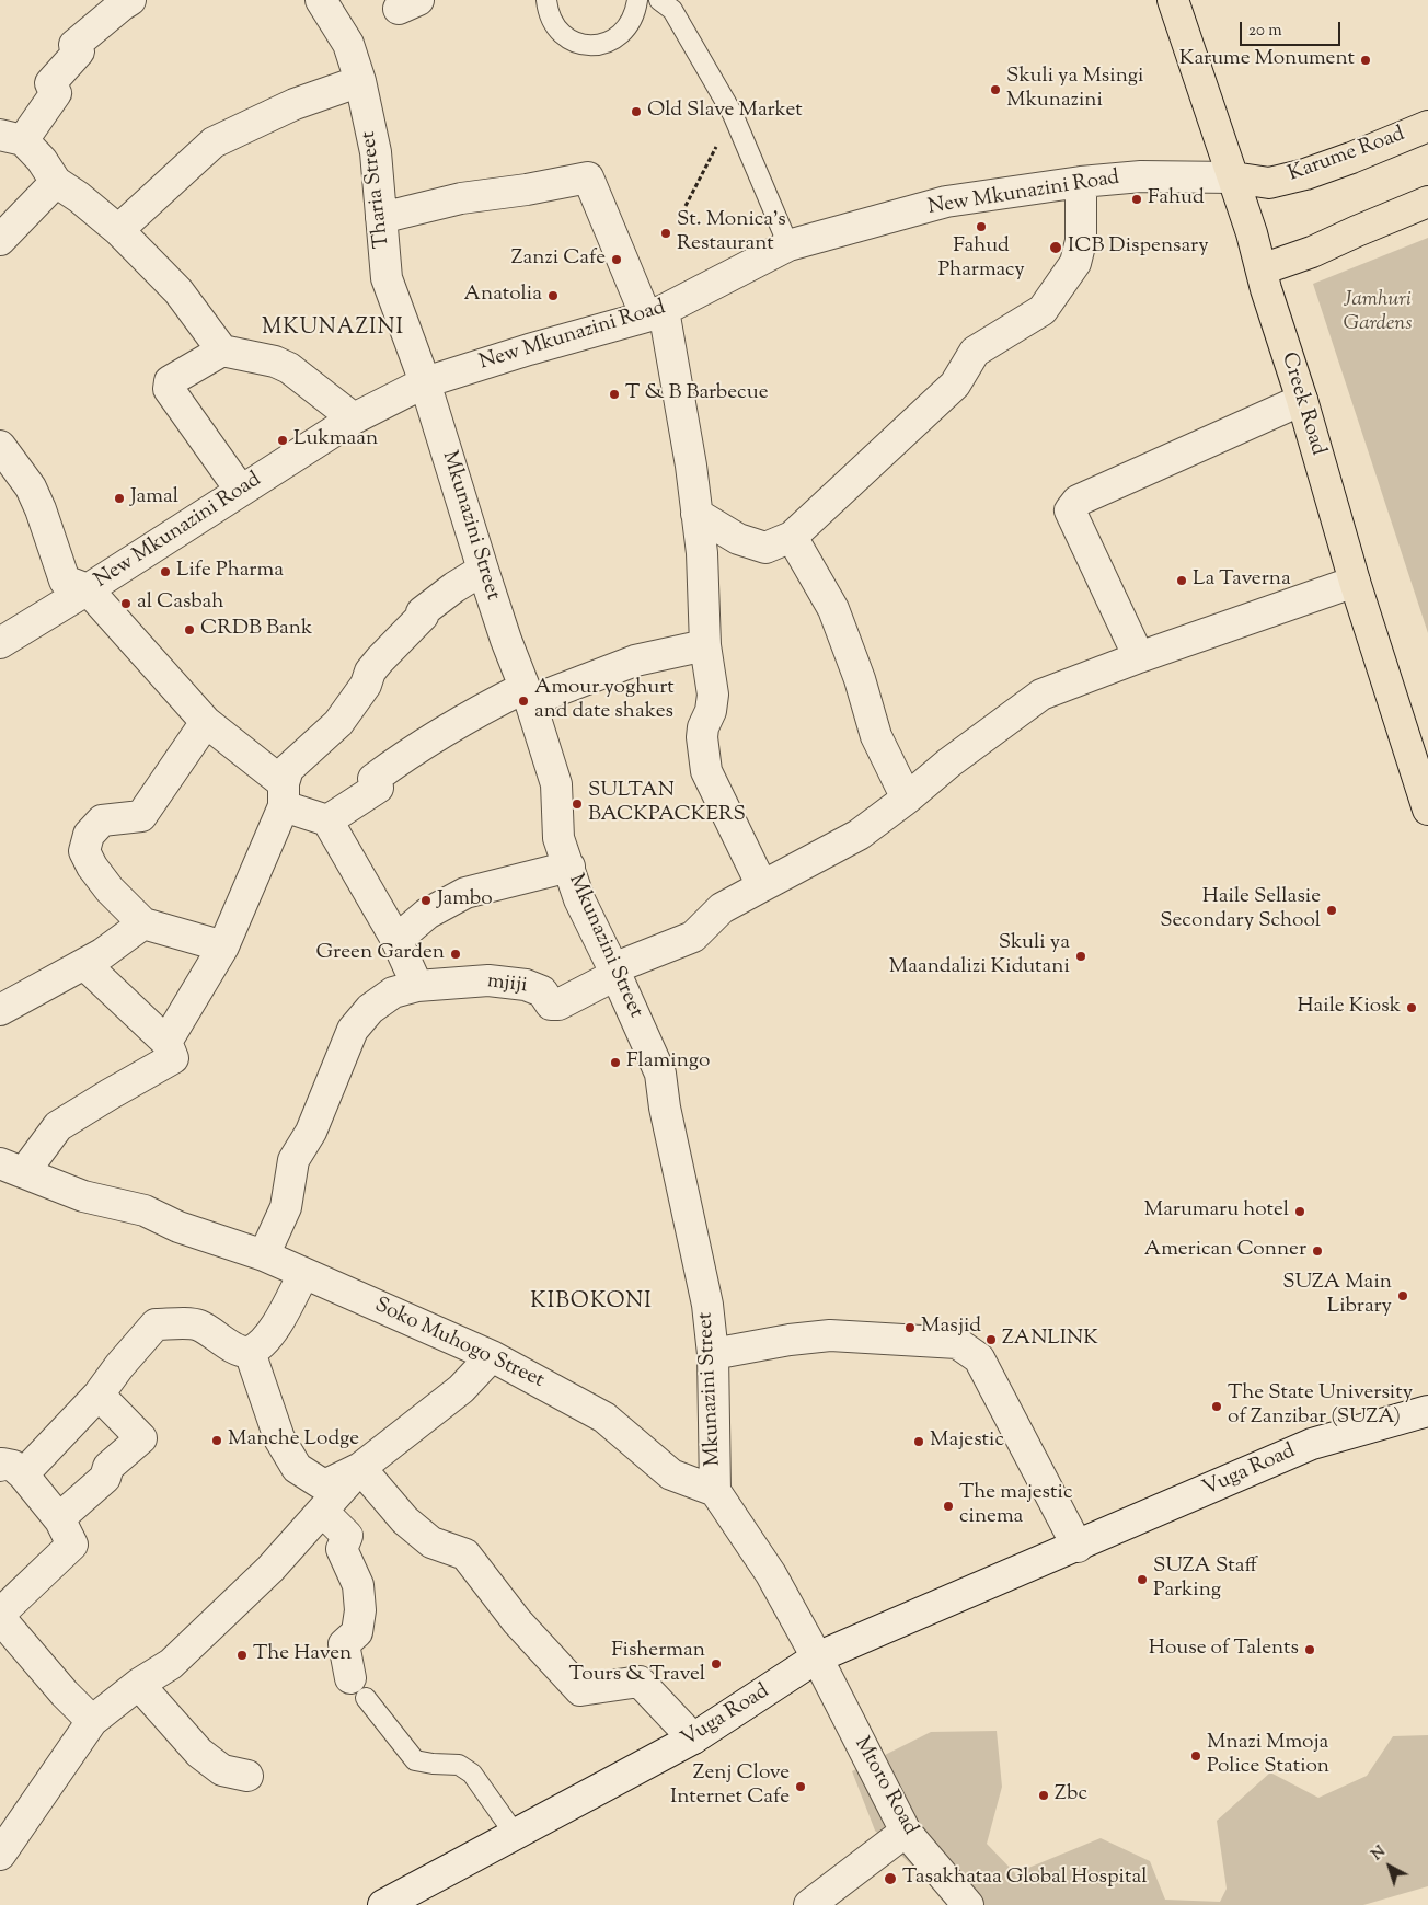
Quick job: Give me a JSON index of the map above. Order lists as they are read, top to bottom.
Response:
{
  "streets": {
    "main road": ["Karume Road", "Creek Road"],
    "street": [
      "Tharia Street",
      "New Mkunazini Road",
      "Mkunazini Street",
      "mjiji",
      "Soko Muhogo Street",
      "Vuga Road",
      "Mtoro Road"
    ]
  },
  "crossings": [
    ["Karume Road", "New Mkunazini Road"],
    ["Karume Road", "Creek Road"],
    ["Tharia Street", "New Mkunazini Road"],
    ["Tharia Street", "Mkunazini Street"],
    ["New Mkunazini Road", "Creek Road"],
    ["New Mkunazini Road", "Mkunazini Street"],
    ["Mkunazini Street", "mjiji"],
    ["Mkunazini Street", "Soko Muhogo Street"],
    ["Vuga Road", "Mtoro Road"]
  ],
  "districts": ["MKUNAZINI", "KIBOKONI"],
  "parks": ["Jamhuri Gardens"],
  "places": [
    "Karume Monument",
    "Skuli ya Msingi Mkunazini",
    "Old Slave Market",
    "Fahud",
    "Fahud Pharmacy",
    "St. Monica's Restaurant",
    "ICB Dispensary",
    "Zanzi Cafe",
    "Anatolia",
    "T & B Barbecue",
    "Lukmaan",
    "Jamal",
    "Life Pharma",
    "La Taverna",
    "al Casbah",
    "CRDB Bank",
    "Amour yoghurt and date shakes",
    "SULTAN BACKPACKERS",
    "Jambo",
    "Haile Sellasie Secondary School",
    "Green Garden",
    "Skuli ya Maandalizi Kidutani",
    "Haile Kiosk",
    "Flamingo",
    "Marumaru hotel",
    "American Conner",
    "SUZA Main Library",
    "Masjid",
    "ZANLINK",
    "The State University of Zanzibar (SUZA)",
    "Manche Lodge",
    "Majestic",
    "The majestic cinema",
    "SUZA Staff Parking",
    "House of Talents",
    "The Haven",
    "Fisherman Tours & Travel",
    "Mnazi Mmoja Police Station",
    "Zenj Clove Internet Cafe",
    "Zbc",
    "Tasakhataa Global Hospital"
  ],
  "scale_bar": "20 m",
  "north": "top left"
}
